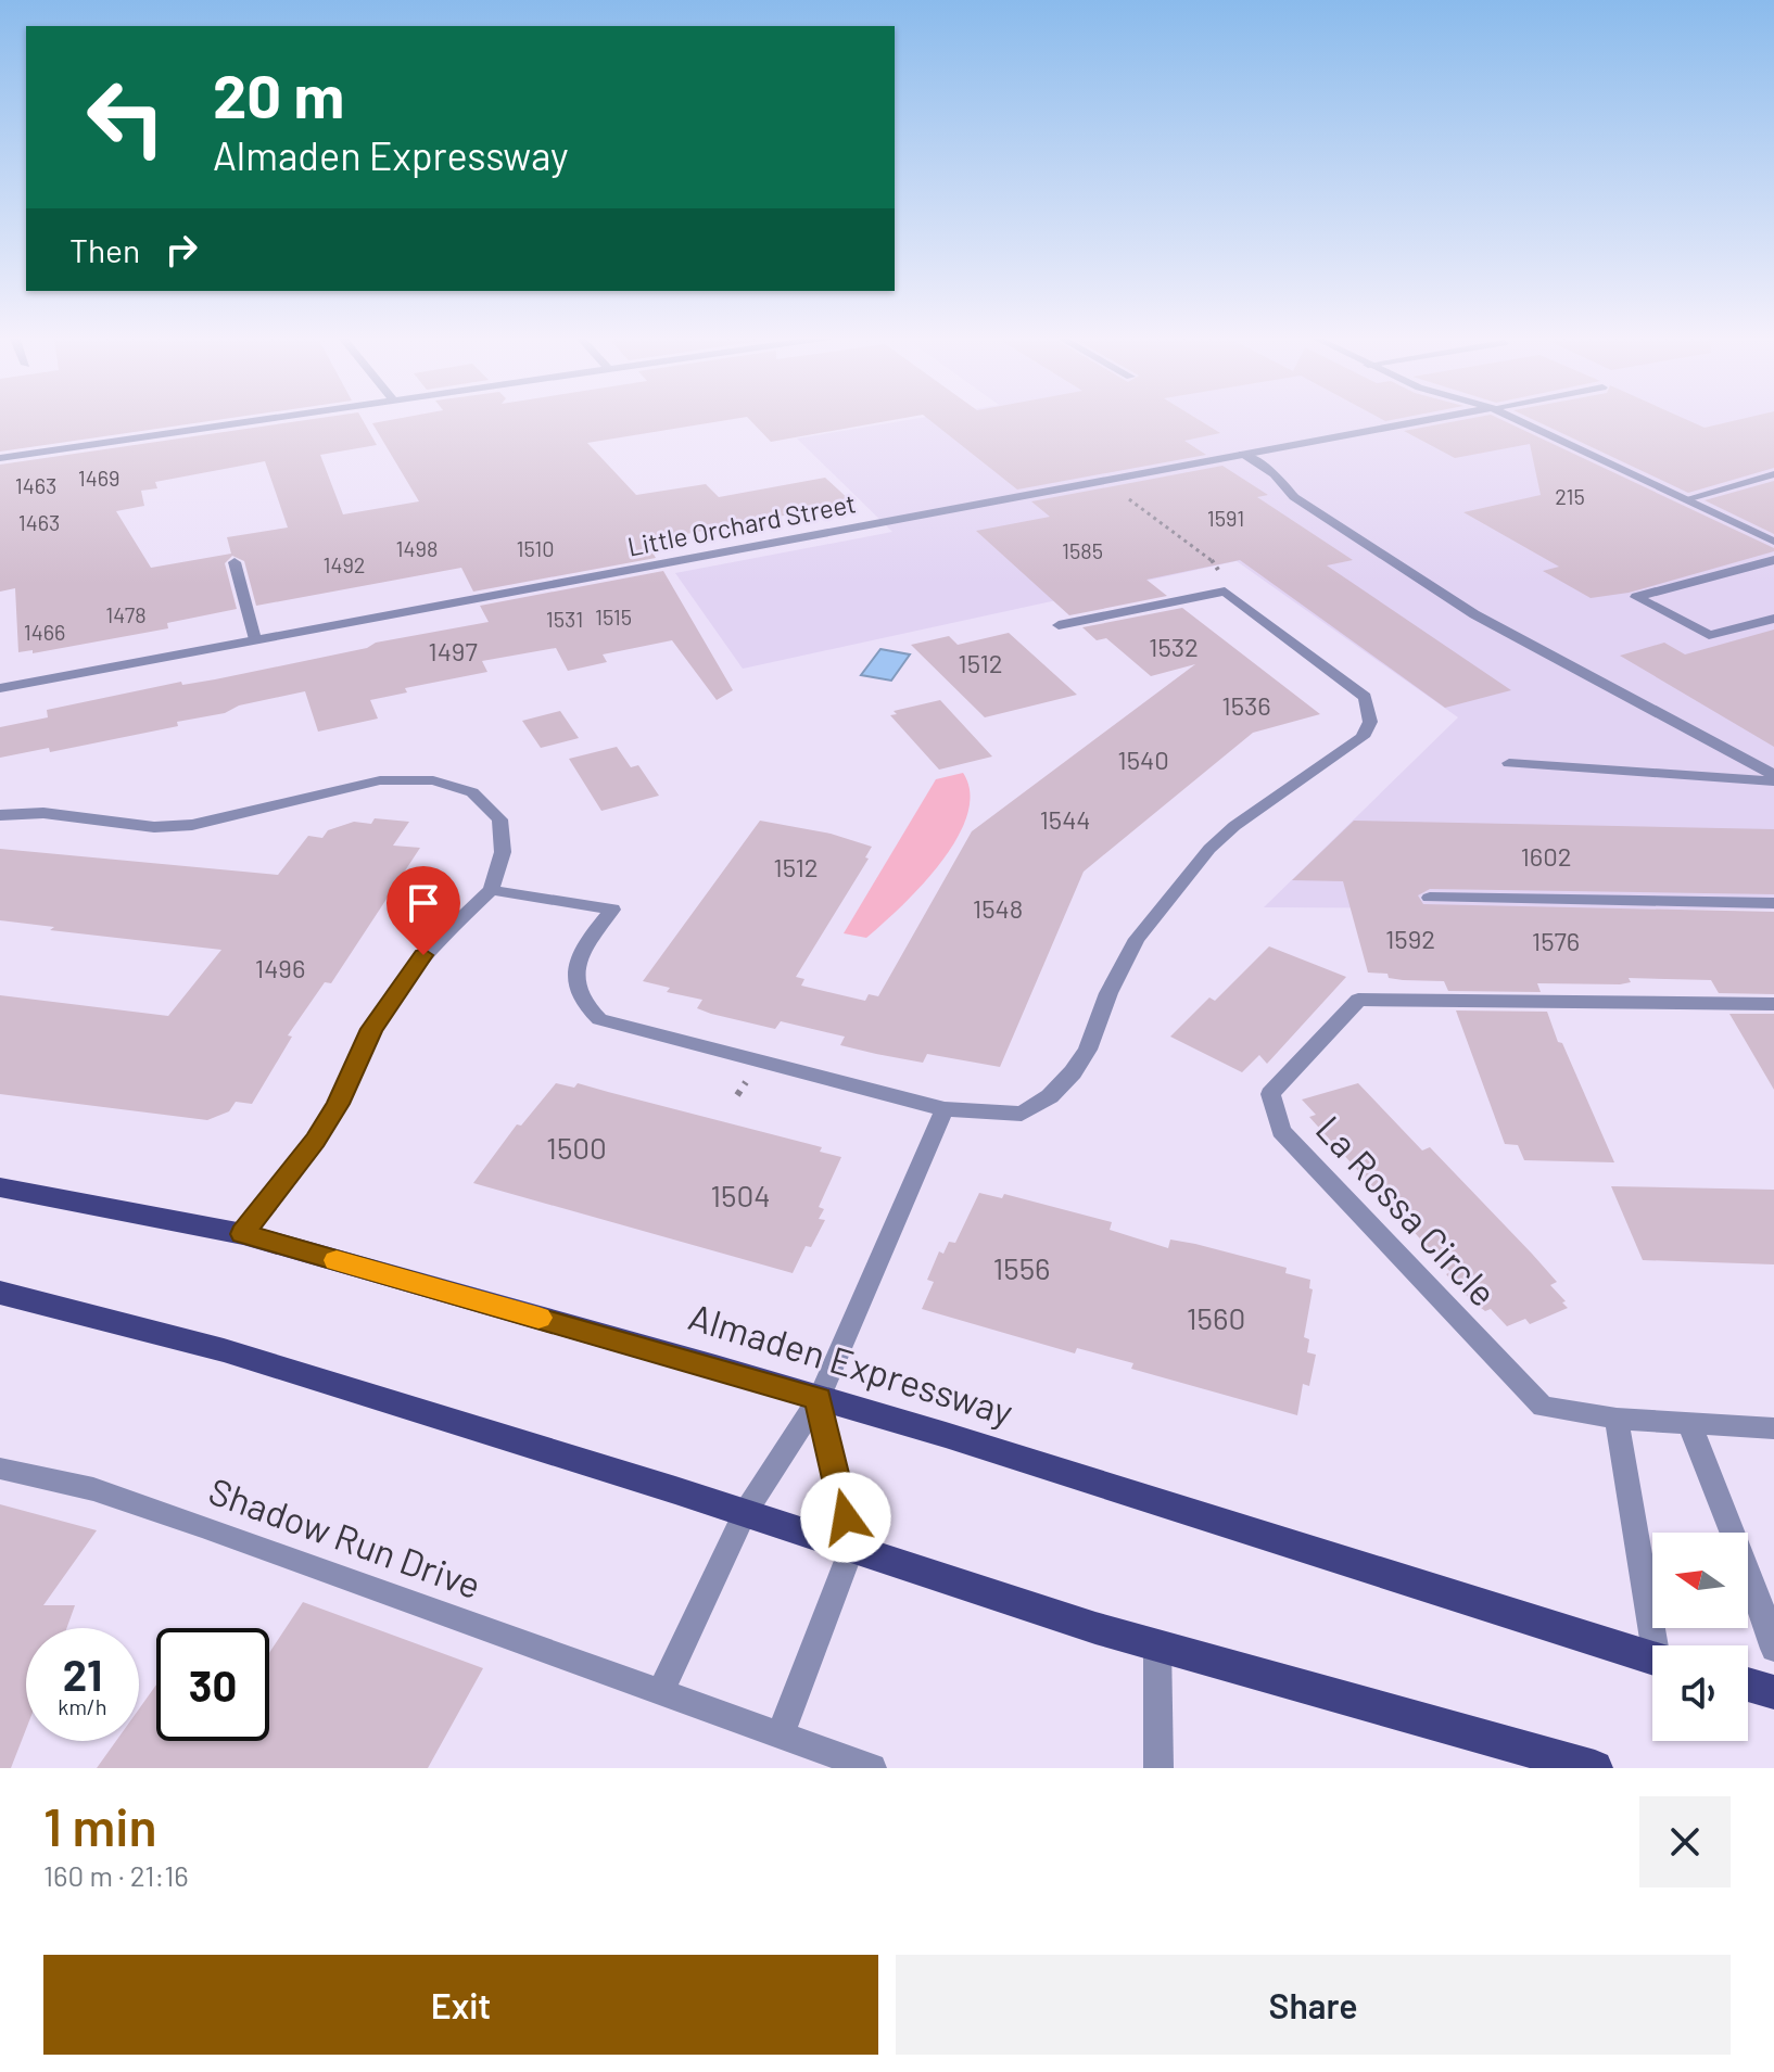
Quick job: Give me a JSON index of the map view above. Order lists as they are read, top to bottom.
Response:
{
  "streets": {
    "main road": ["Almaden Expressway"],
    "street": ["Little Orchard Street", "La Rossa Circle", "Shadow Run Drive"]
  },
  "house_numbers": [
    "1469",
    "1463",
    "215",
    "1591",
    "1463",
    "1498",
    "1510",
    "1585",
    "1492",
    "1478",
    "1515",
    "1531",
    "1466",
    "1532",
    "1497",
    "1512",
    "1536",
    "1540",
    "1544",
    "1602",
    "1512",
    "1548",
    "1592",
    "1576",
    "1496",
    "1500",
    "1504",
    "1556",
    "1560"
  ],
  "north": "left",
  "page": {
    "turn": ["20 m", "Almaden Expressway"],
    "then": "Then",
    "speed": "21 km/h",
    "limit": "30",
    "heading": ["1 min", "160 m · 21:16"],
    "buttons": ["Exit", "Share"]
  }
}
